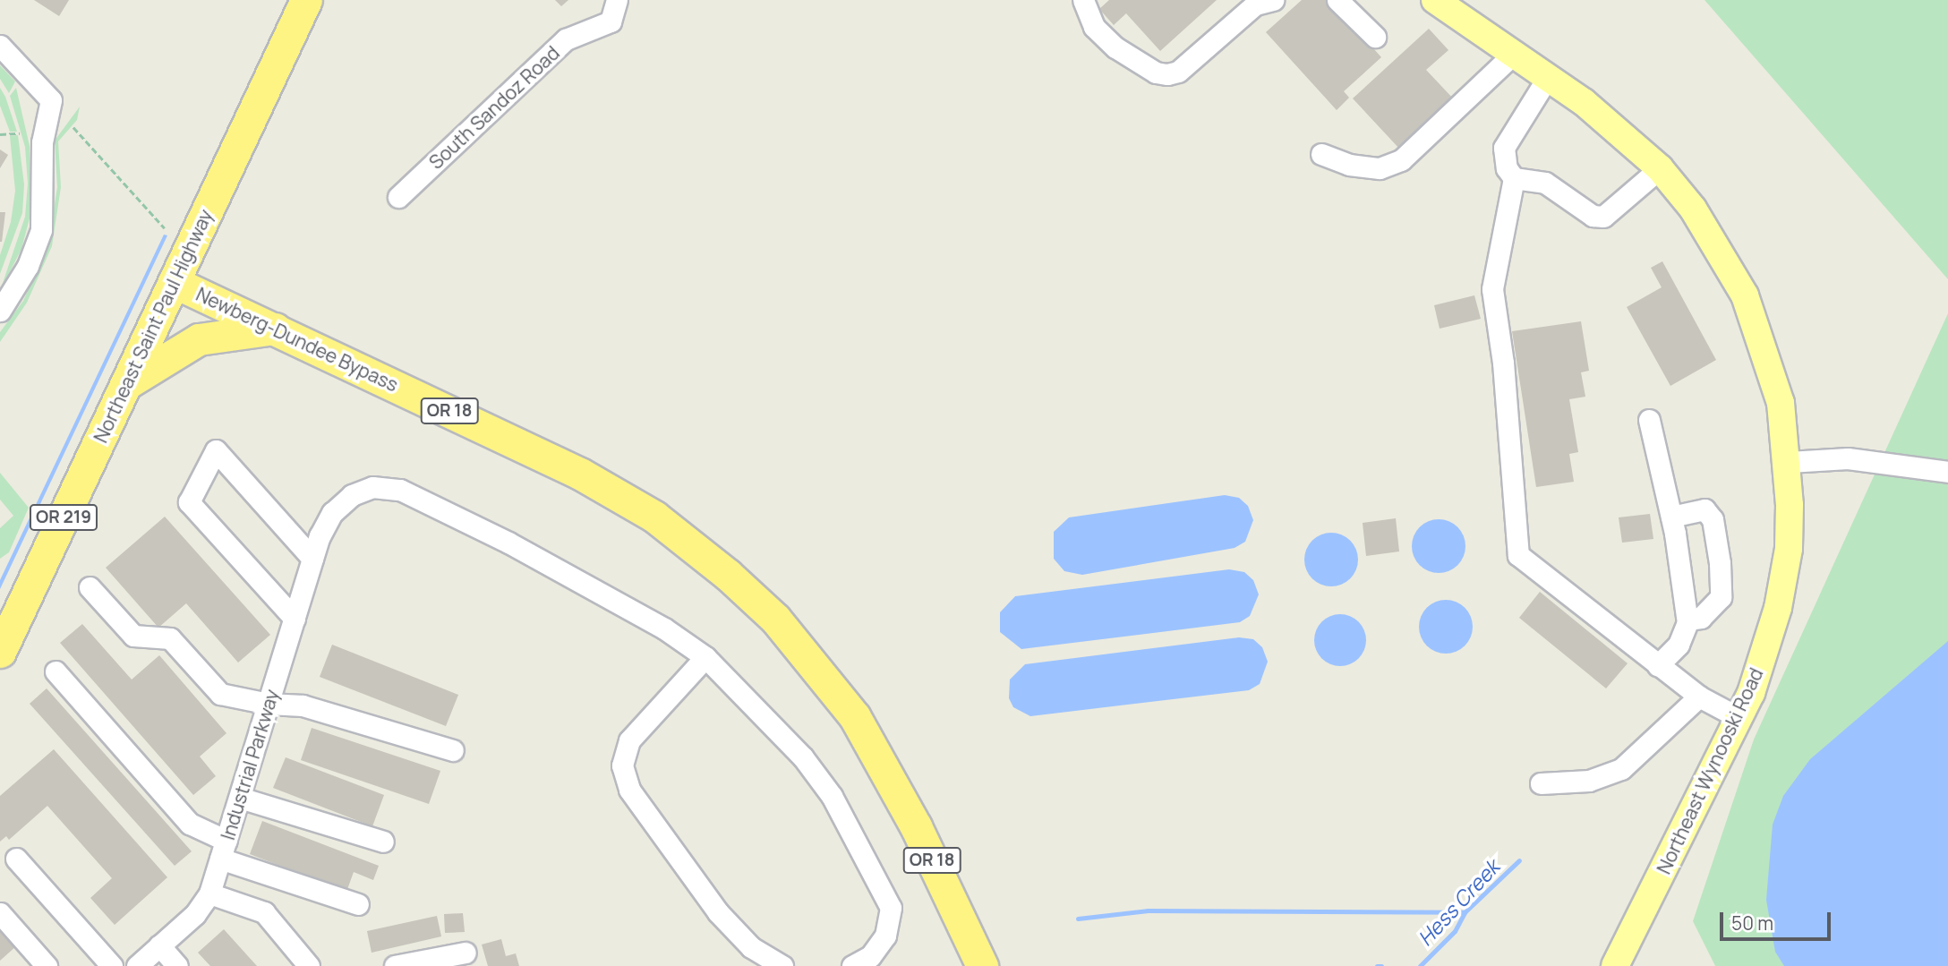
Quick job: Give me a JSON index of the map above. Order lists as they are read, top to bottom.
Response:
{
  "streets": {
    "highway": [
      "Northeast Saint Paul Highway",
      "Newberg-Dundee Bypass",
      "OR 18",
      "OR 219"
    ],
    "main road": ["Northeast Wynooski Road"],
    "street": ["South Sandoz Road", "Industrial Parkway"]
  },
  "crossings": [
    ["Northeast Saint Paul Highway", "Newberg-Dundee Bypass"]
  ],
  "water": ["Hess Creek"],
  "scale_bar": "50 m"
}
